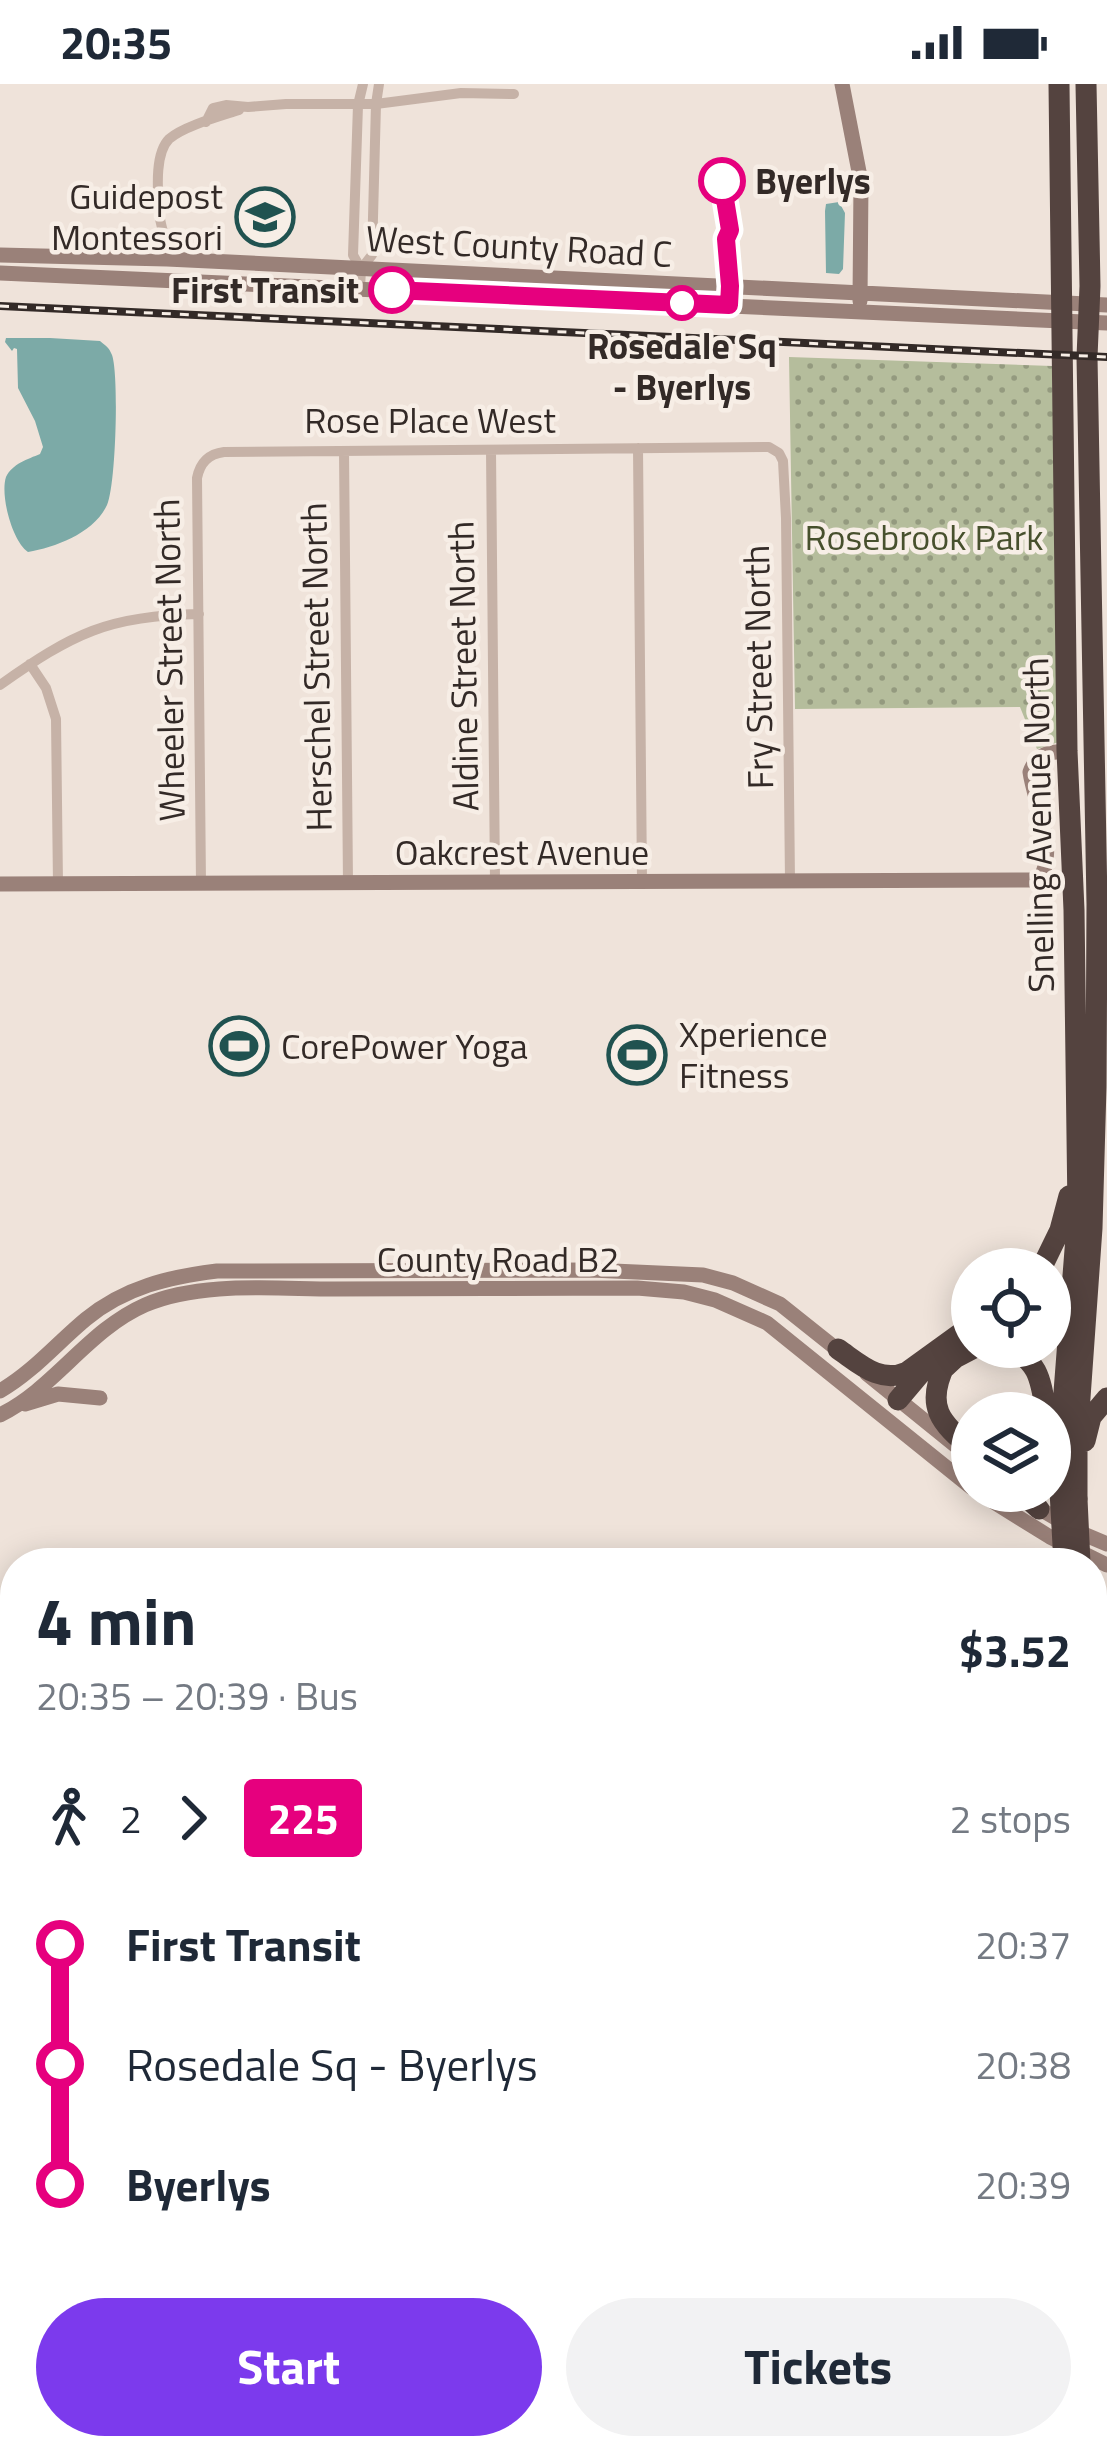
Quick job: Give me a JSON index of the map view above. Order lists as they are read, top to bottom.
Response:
{
  "streets": {
    "highway": ["Snelling Avenue North"],
    "street": [
      "West County Road C",
      "Rose Place West",
      "Wheeler Street North",
      "Aldine Street North",
      "Herschel Street North",
      "Fry Street North",
      "Oakcrest Avenue",
      "County Road B2"
    ]
  },
  "crossings": [
    ["West County Road C", "Snelling Avenue North"],
    ["Rose Place West", "Wheeler Street North"],
    ["Rose Place West", "Aldine Street North"],
    ["Rose Place West", "Herschel Street North"],
    ["Rose Place West", "Fry Street North"],
    ["Wheeler Street North", "Oakcrest Avenue"],
    ["Aldine Street North", "Oakcrest Avenue"],
    ["Herschel Street North", "Oakcrest Avenue"],
    ["Fry Street North", "Oakcrest Avenue"],
    ["Snelling Avenue North", "Oakcrest Avenue"]
  ],
  "parks": ["Rosebrook Park"],
  "places": {
    "other": ["Byerlys", "First Transit", "Rosedale Sq - Byerlys"],
    "school or university": ["Guidepost Montessori"],
    "sports": ["CorePower Yoga", "Xperience Fitness"]
  },
  "lines": ["bus line 225"],
  "page": {
    "status": "20:35",
    "heading": ["4 min", "20:35 – 20:39 · Bus", "$3.52"],
    "legs": ["2", "225", "2 stops"],
    "list": [
      {
        "name": "First Transit",
        "value": "20:37"
      },
      {
        "name": "Rosedale Sq - Byerlys",
        "value": "20:38"
      },
      {
        "name": "Byerlys",
        "value": "20:39"
      }
    ],
    "buttons": ["Start", "Tickets"]
  }
}
